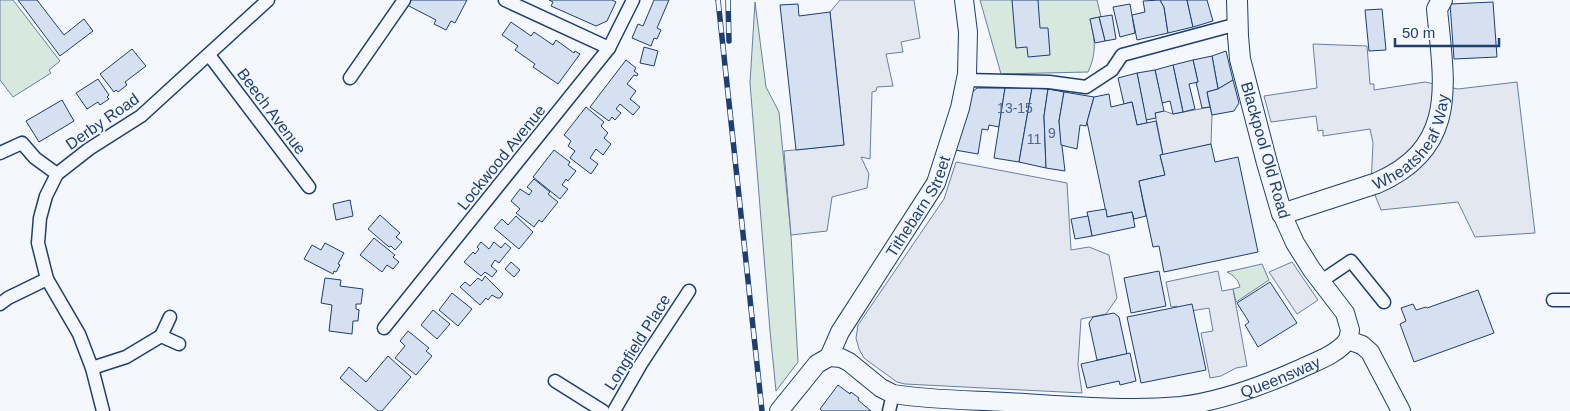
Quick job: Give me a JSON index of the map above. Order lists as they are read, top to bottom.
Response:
{
  "streets": {
    "main road": [
      "Wheatsheaf Way",
      "Blackpool Old Road",
      "Tithebarn Street",
      "Queensway"
    ],
    "street": [
      "Beech Avenue",
      "Derby Road",
      "Lockwood Avenue",
      "Longfield Place"
    ]
  },
  "crossings": [
    ["Beech Avenue", "Derby Road"],
    ["Wheatsheaf Way", "Blackpool Old Road"],
    ["Blackpool Old Road", "Queensway"],
    ["Tithebarn Street", "Queensway"]
  ],
  "house_numbers": ["13-15", "9", "11"],
  "scale_bar": "50 m"
}
